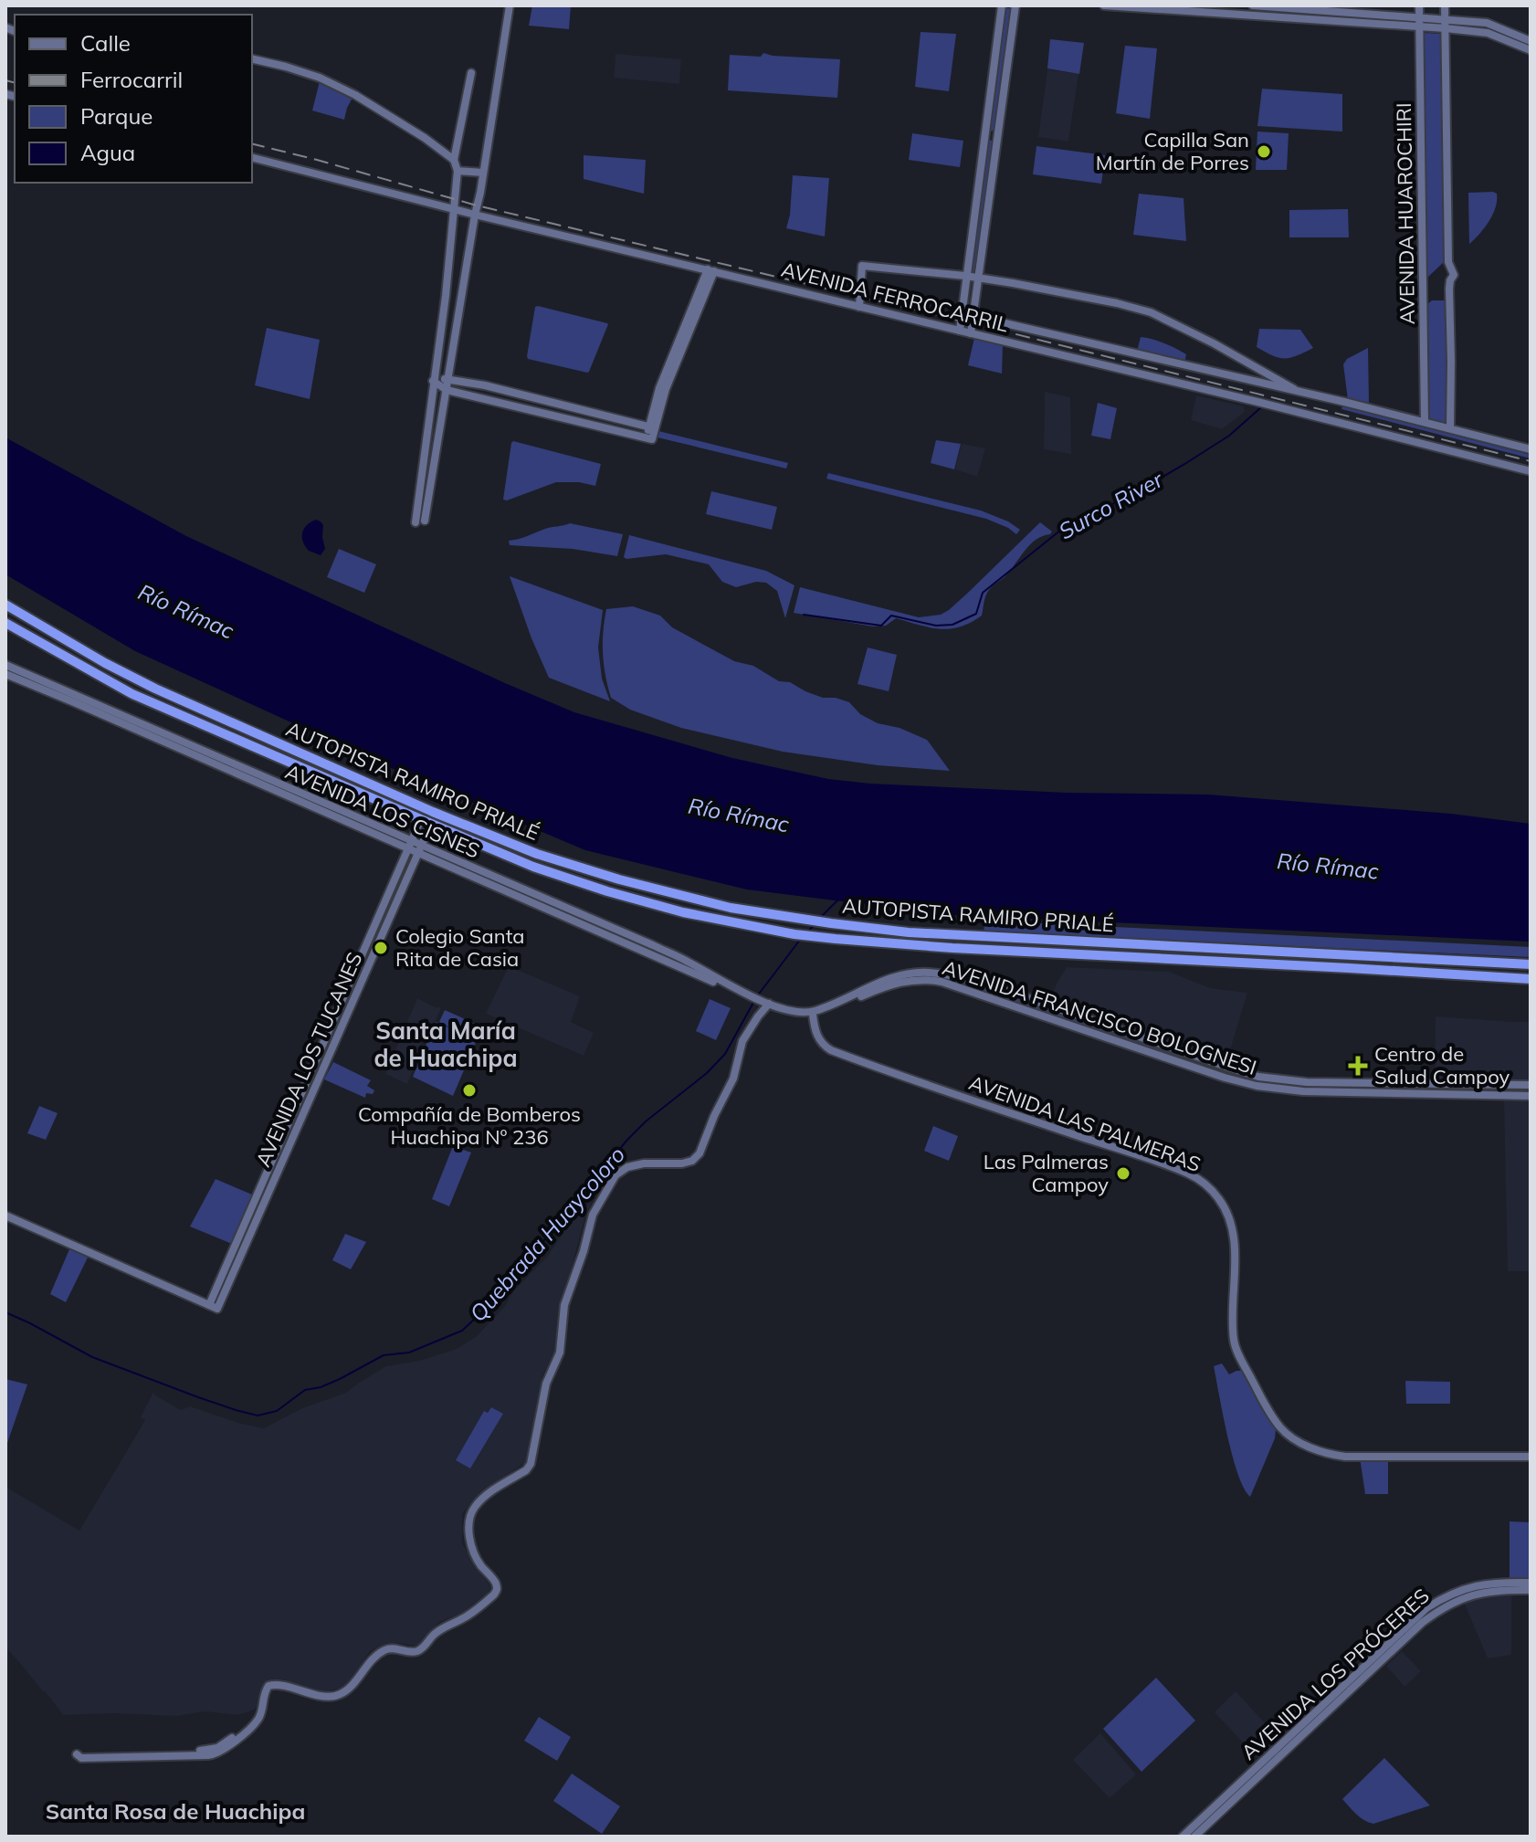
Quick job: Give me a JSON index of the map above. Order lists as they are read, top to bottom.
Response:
{
  "streets": {
    "highway": ["AUTOPISTA RAMIRO PRIALÉ"],
    "street": [
      "AVENIDA HUAROCHIRI",
      "AVENIDA FERROCARRIL",
      "AVENIDA LOS CISNES",
      "AVENIDA FRANCISCO BOLOGNESI",
      "AVENIDA LOS TUCANES",
      "AVENIDA LAS PALMERAS",
      "AVENIDA LOS PRÓCERES"
    ]
  },
  "crossings": [
    ["AVENIDA HUAROCHIRI", "AVENIDA FERROCARRIL"],
    ["AUTOPISTA RAMIRO PRIALÉ", "AVENIDA LOS TUCANES"],
    ["AVENIDA LOS CISNES", "AVENIDA FRANCISCO BOLOGNESI"],
    ["AVENIDA LOS CISNES", "AVENIDA LOS TUCANES"],
    ["AVENIDA FRANCISCO BOLOGNESI", "AVENIDA LAS PALMERAS"]
  ],
  "districts": ["Santa María de Huachipa", "Santa Rosa de Huachipa"],
  "water": ["Surco River", "Río Rímac", "Quebrada Huaycoloro"],
  "places": {
    "other": [
      "Capilla San Martín de Porres",
      "Colegio Santa Rita de Casia",
      "Compañía de Bomberos Huachipa Nº 236",
      "Las Palmeras Campoy"
    ],
    "health": ["Centro de Salud Campoy"]
  },
  "legend": [
    "Calle",
    "Ferrocarril",
    "Parque",
    "Agua"
  ]
}
